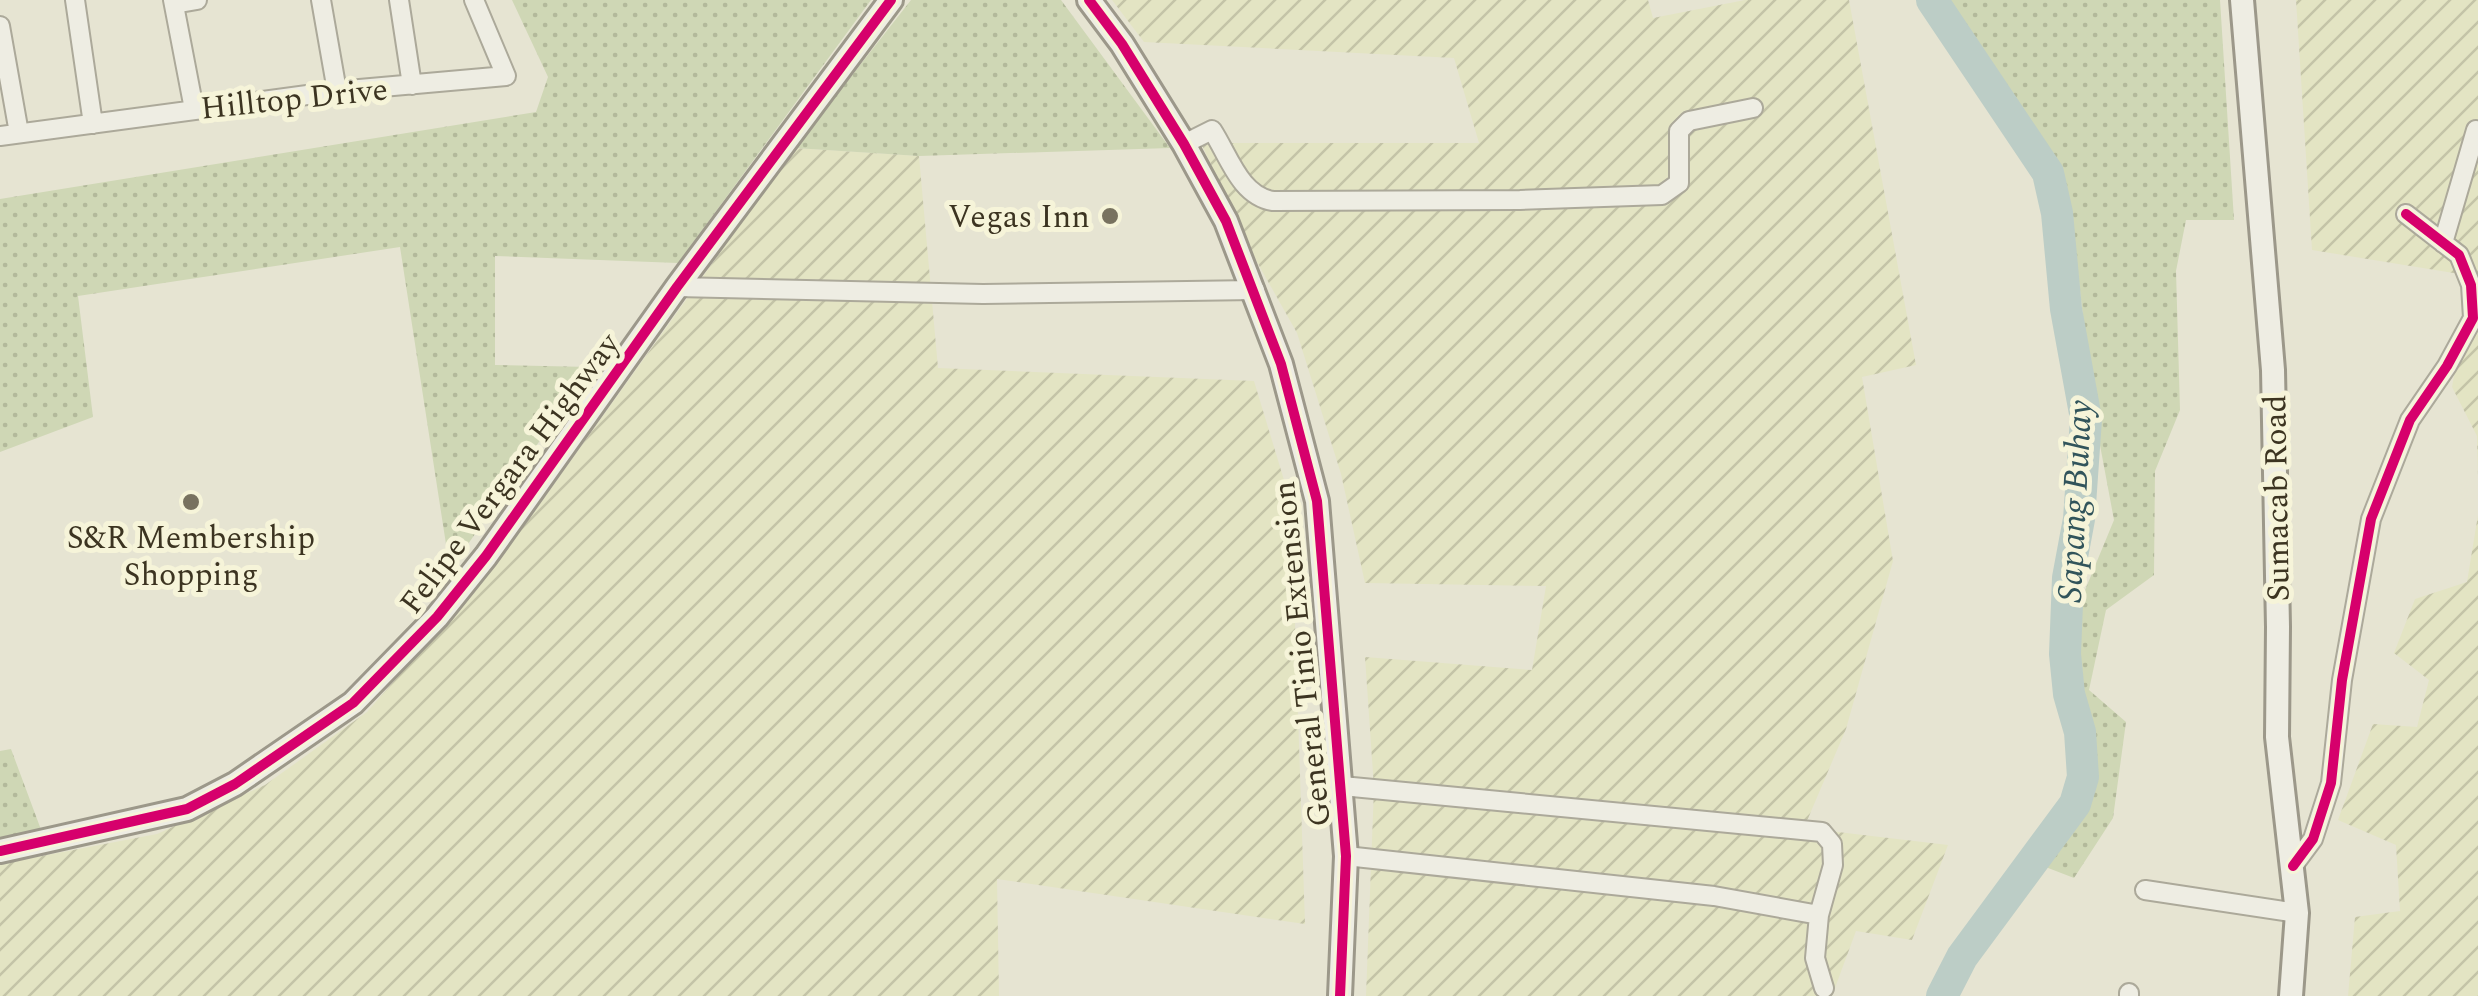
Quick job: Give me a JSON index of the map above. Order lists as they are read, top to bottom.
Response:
{
  "streets": {
    "street": [
      "Hilltop Drive",
      "Felipe Vergara Highway",
      "Sumacab Road",
      "General Tinio Extension"
    ]
  },
  "water": ["Sapang Buhay"],
  "places": ["Vegas Inn", "S&R Membership Shopping"]
}
